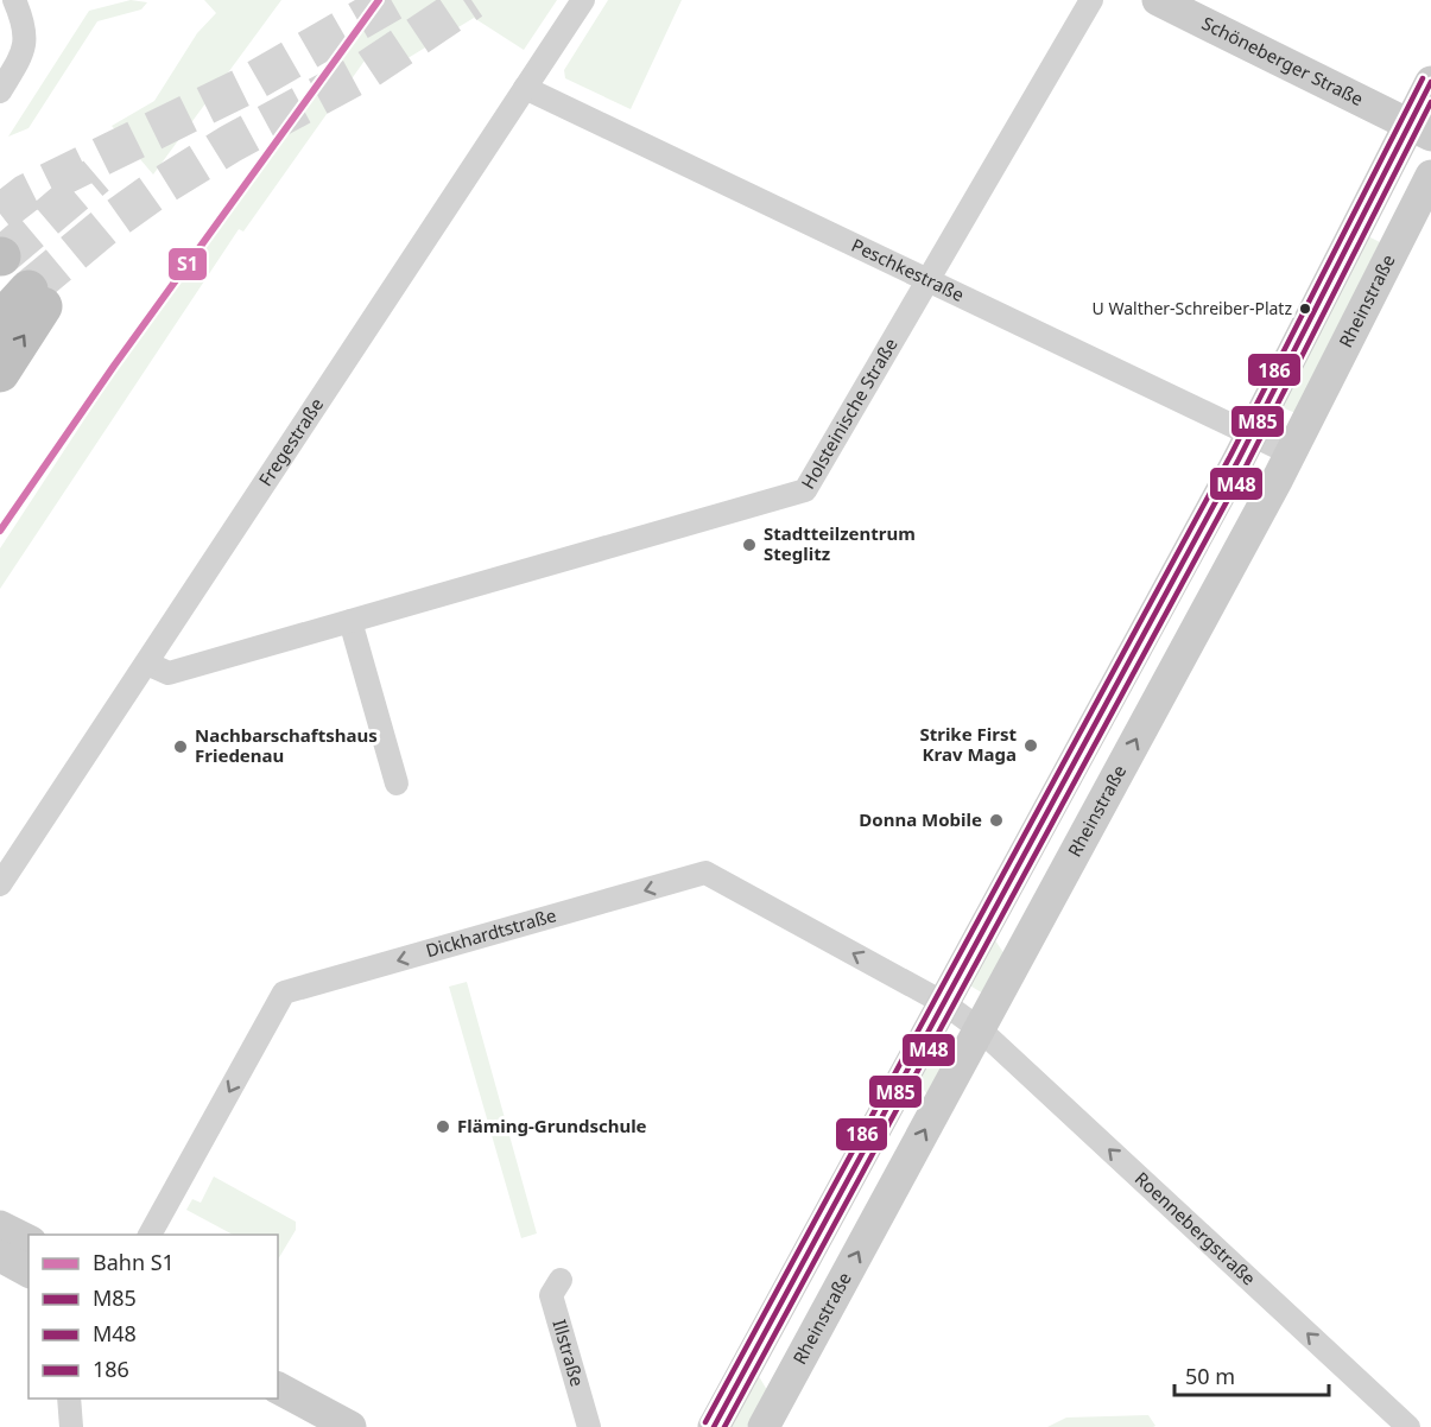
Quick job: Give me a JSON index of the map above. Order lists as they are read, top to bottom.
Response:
{
  "streets": {
    "street": [
      "Schöneberger Straße",
      "Peschkestraße",
      "Rheinstraße",
      "Holsteinische Straße",
      "Fregestraße",
      "Dickhardtstraße",
      "Roennebergstraße",
      "Illstraße"
    ]
  },
  "crossings": [
    ["Peschkestraße", "Rheinstraße"],
    ["Peschkestraße", "Holsteinische Straße"],
    ["Peschkestraße", "Fregestraße"],
    ["Rheinstraße", "Dickhardtstraße"],
    ["Rheinstraße", "Roennebergstraße"],
    ["Holsteinische Straße", "Fregestraße"],
    ["Dickhardtstraße", "Roennebergstraße"]
  ],
  "one_way": ["Dickhardtstraße", "Roennebergstraße"],
  "places": [
    "U Walther-Schreiber-Platz",
    "Stadtteilzentrum Steglitz",
    "Strike First Krav Maga",
    "Nachbarschaftshaus Friedenau",
    "Donna Mobile",
    "Fläming-Grundschule"
  ],
  "lines": [
    "rail line S1",
    "transit line 186",
    "transit line M85",
    "transit line M48"
  ],
  "legend": [
    "Bahn S1",
    "M85",
    "M48",
    "186"
  ],
  "scale_bar": "50 m"
}
